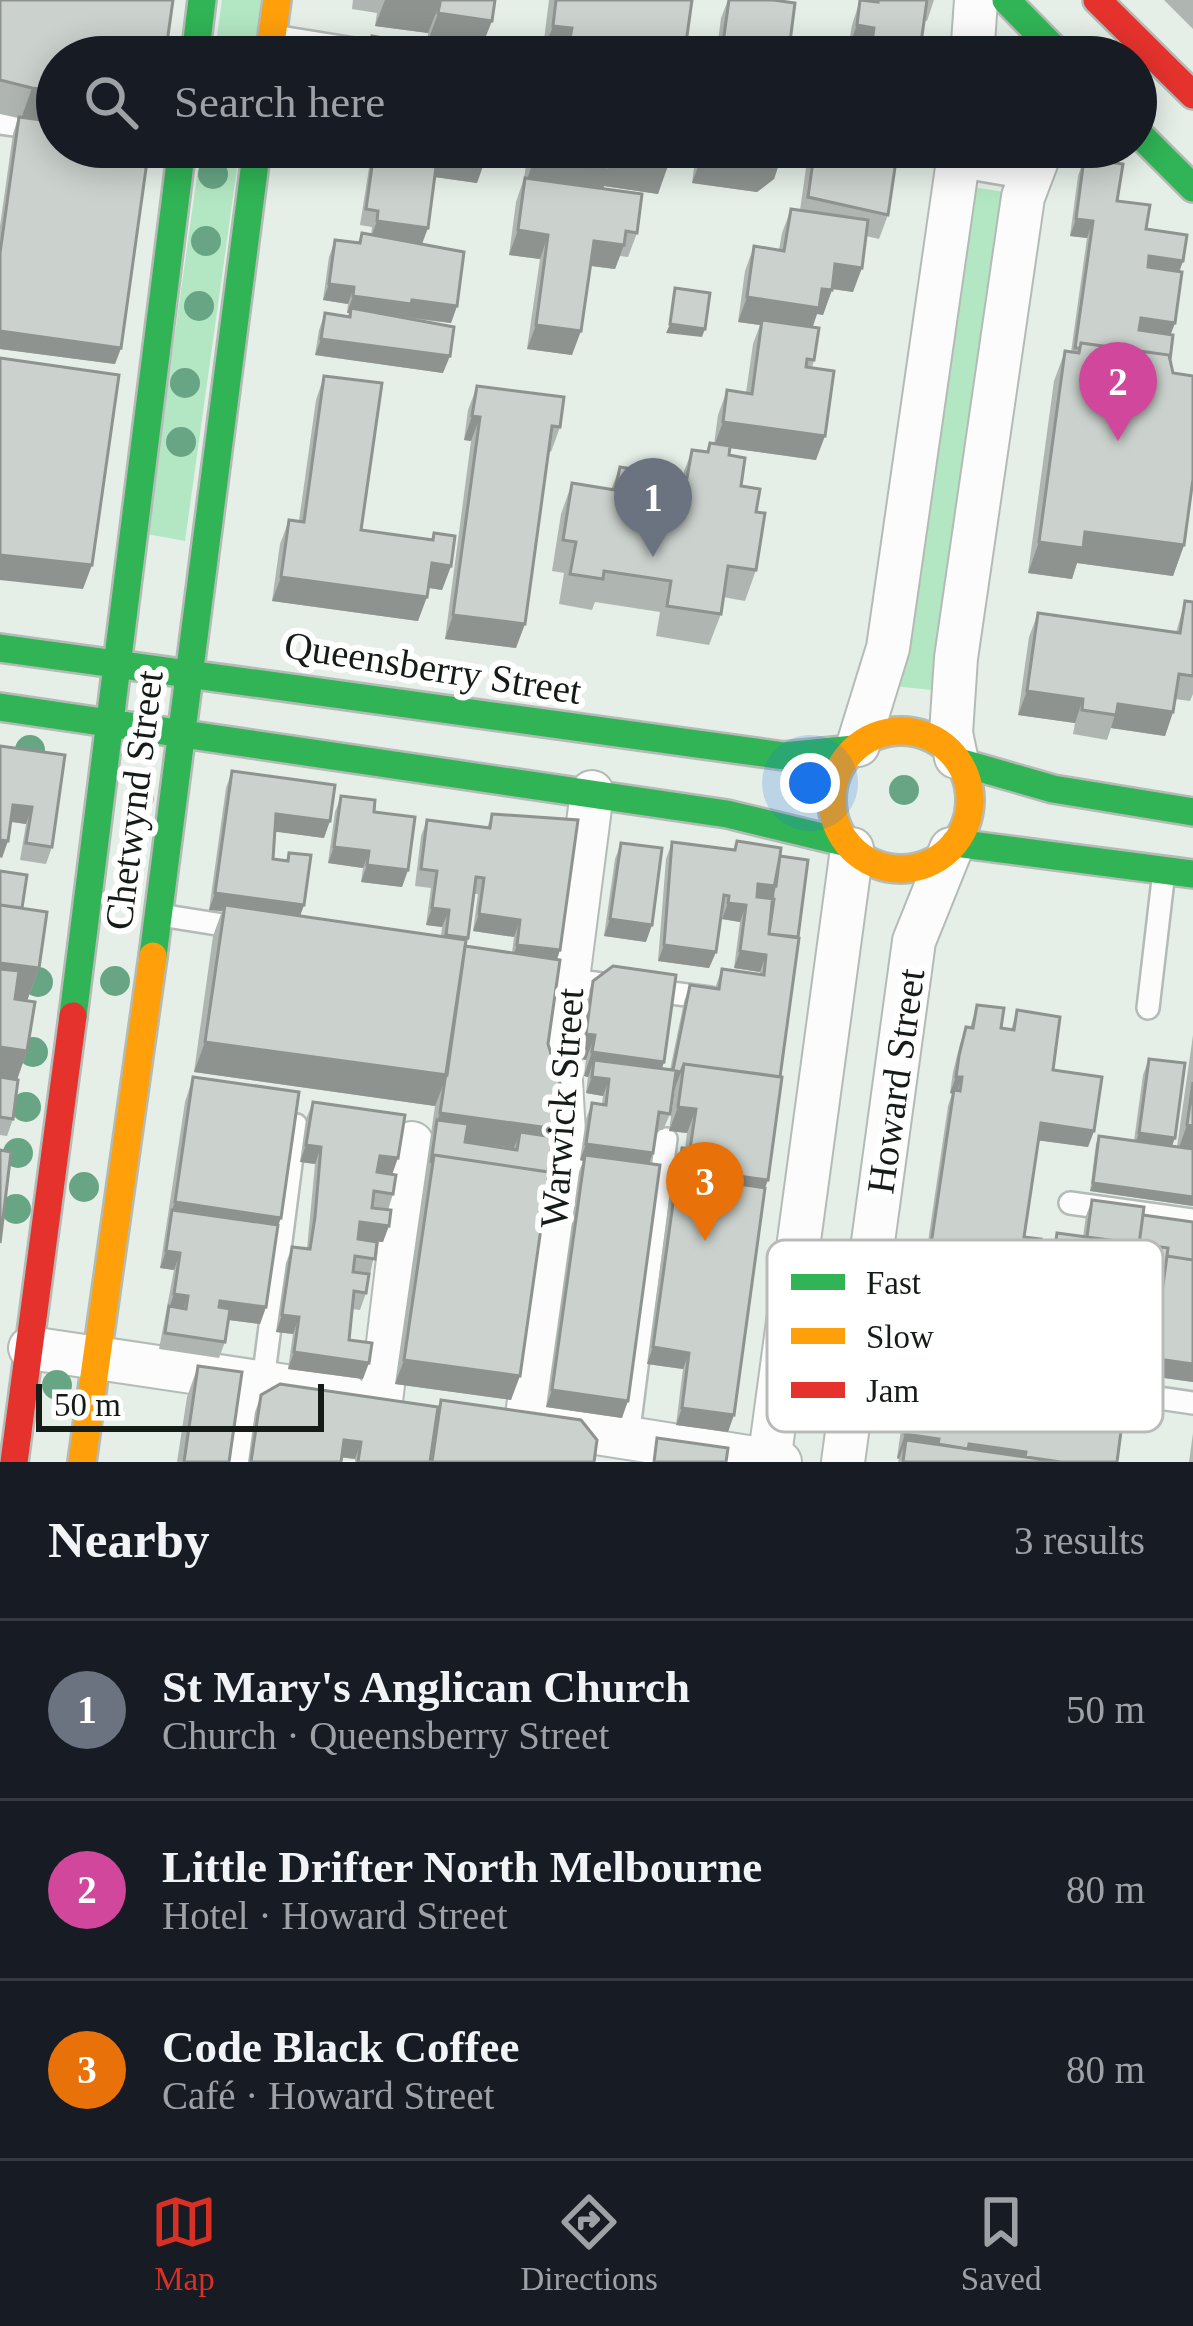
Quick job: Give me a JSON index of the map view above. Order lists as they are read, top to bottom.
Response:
{
  "streets": {
    "street": [
      "Queensberry Street",
      "Chetwynd Street",
      "Howard Street",
      "Warwick Street"
    ]
  },
  "crossings": [
    ["Queensberry Street", "Chetwynd Street"],
    ["Queensberry Street", "Howard Street"],
    ["Queensberry Street", "Warwick Street"]
  ],
  "legend": ["Fast", "Slow", "Jam"],
  "scale_bar": "50 m",
  "page": {
    "search": "Search here",
    "pins": ["2", "1", "3"],
    "scale": "50 m",
    "heading": ["Nearby", "3 results"],
    "list": [
      {
        "mark": "1",
        "name": "St Mary's Anglican Church",
        "note": "Church · Queensberry Street",
        "value": "50 m"
      },
      {
        "mark": "2",
        "name": "Little Drifter North Melbourne",
        "note": "Hotel · Howard Street",
        "value": "80 m"
      },
      {
        "mark": "3",
        "name": "Code Black Coffee",
        "note": "Café · Howard Street",
        "value": "80 m"
      }
    ],
    "nav": ["Map", "Directions", "Saved"]
  }
}
